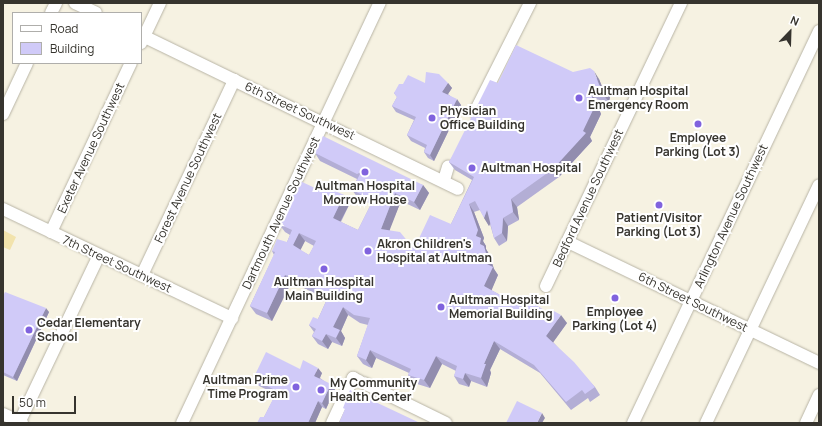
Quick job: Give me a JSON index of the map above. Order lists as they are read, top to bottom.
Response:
{
  "streets": {
    "street": [
      "6th Street Southwest",
      "Exeter Avenue Southwest",
      "Forest Avenue Southwest",
      "Bedford Avenue Southwest",
      "Dartmouth Avenue Southwest",
      "Arlington Avenue Southwest",
      "7th Street Southwest"
    ]
  },
  "crossings": [
    ["6th Street Southwest", "Forest Avenue Southwest"],
    ["6th Street Southwest", "Bedford Avenue Southwest"],
    ["6th Street Southwest", "Dartmouth Avenue Southwest"],
    ["6th Street Southwest", "Arlington Avenue Southwest"],
    ["Exeter Avenue Southwest", "7th Street Southwest"],
    ["Forest Avenue Southwest", "7th Street Southwest"],
    ["Dartmouth Avenue Southwest", "7th Street Southwest"]
  ],
  "places": [
    "Aultman Hospital Emergency Room",
    "Physician Office Building",
    "Employee Parking (Lot 3)",
    "Aultman Hospital",
    "Aultman Hospital Morrow House",
    "Patient/Visitor Parking (Lot 3)",
    "Akron Children's Hospital at Aultman",
    "Aultman Hospital Main Building",
    "Employee Parking (Lot 4)",
    "Aultman Hospital Memorial Building",
    "Cedar Elementary School",
    "Aultman Prime Time Program",
    "My Community Health Center"
  ],
  "legend": ["Road", "Building"],
  "scale_bar": "50 m",
  "north": "top right"
}
